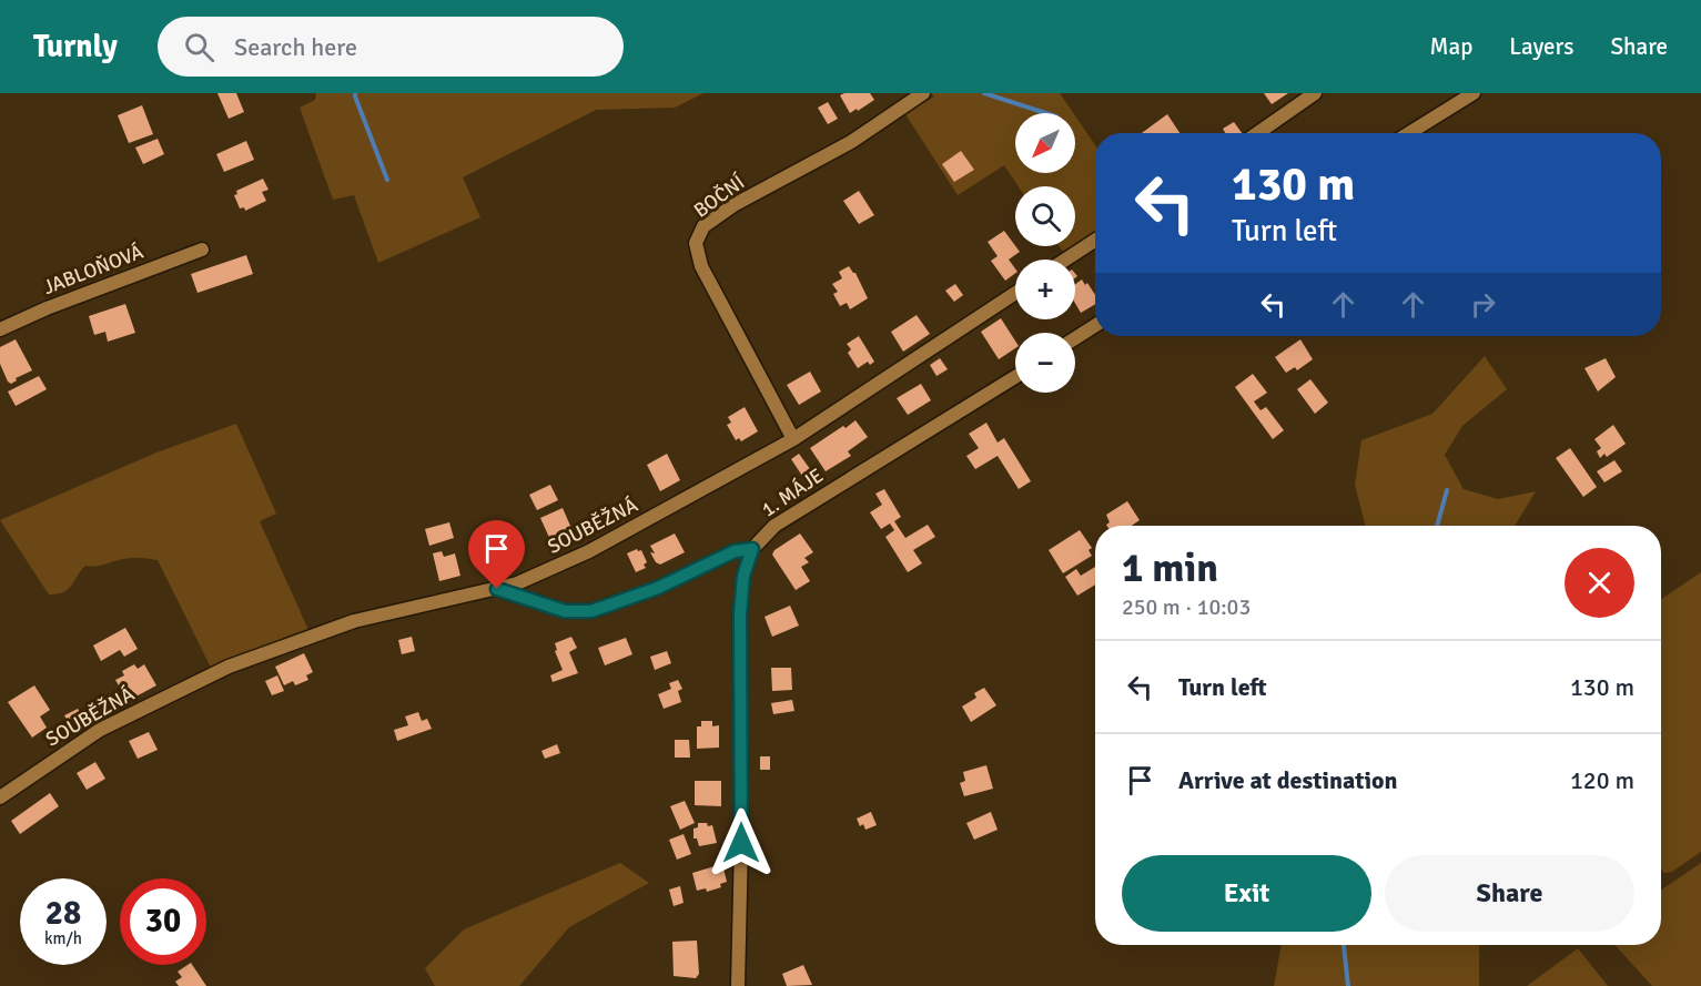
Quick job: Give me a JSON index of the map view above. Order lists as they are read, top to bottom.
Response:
{
  "streets": {
    "street": [
      "BOČNÍ",
      "JABLOŇOVÁ",
      "1. MÁJE",
      "SOUBĚŽNÁ"
    ]
  },
  "crossings": [
    ["BOČNÍ", "SOUBĚŽNÁ"]
  ],
  "north": "bottom left",
  "page": {
    "header": "Turnly",
    "search": "Search here",
    "nav": ["Map", "Layers", "Share"],
    "map_buttons": ["+", "−"],
    "turn": ["130 m", "Turn left"],
    "heading": ["1 min", "250 m · 10:03"],
    "list": [
      {
        "name": "Turn left",
        "value": "130 m"
      },
      {
        "name": "Arrive at destination",
        "value": "120 m"
      }
    ],
    "buttons": ["Exit", "Share"],
    "speed": "28 km/h",
    "limit": "30"
  }
}
